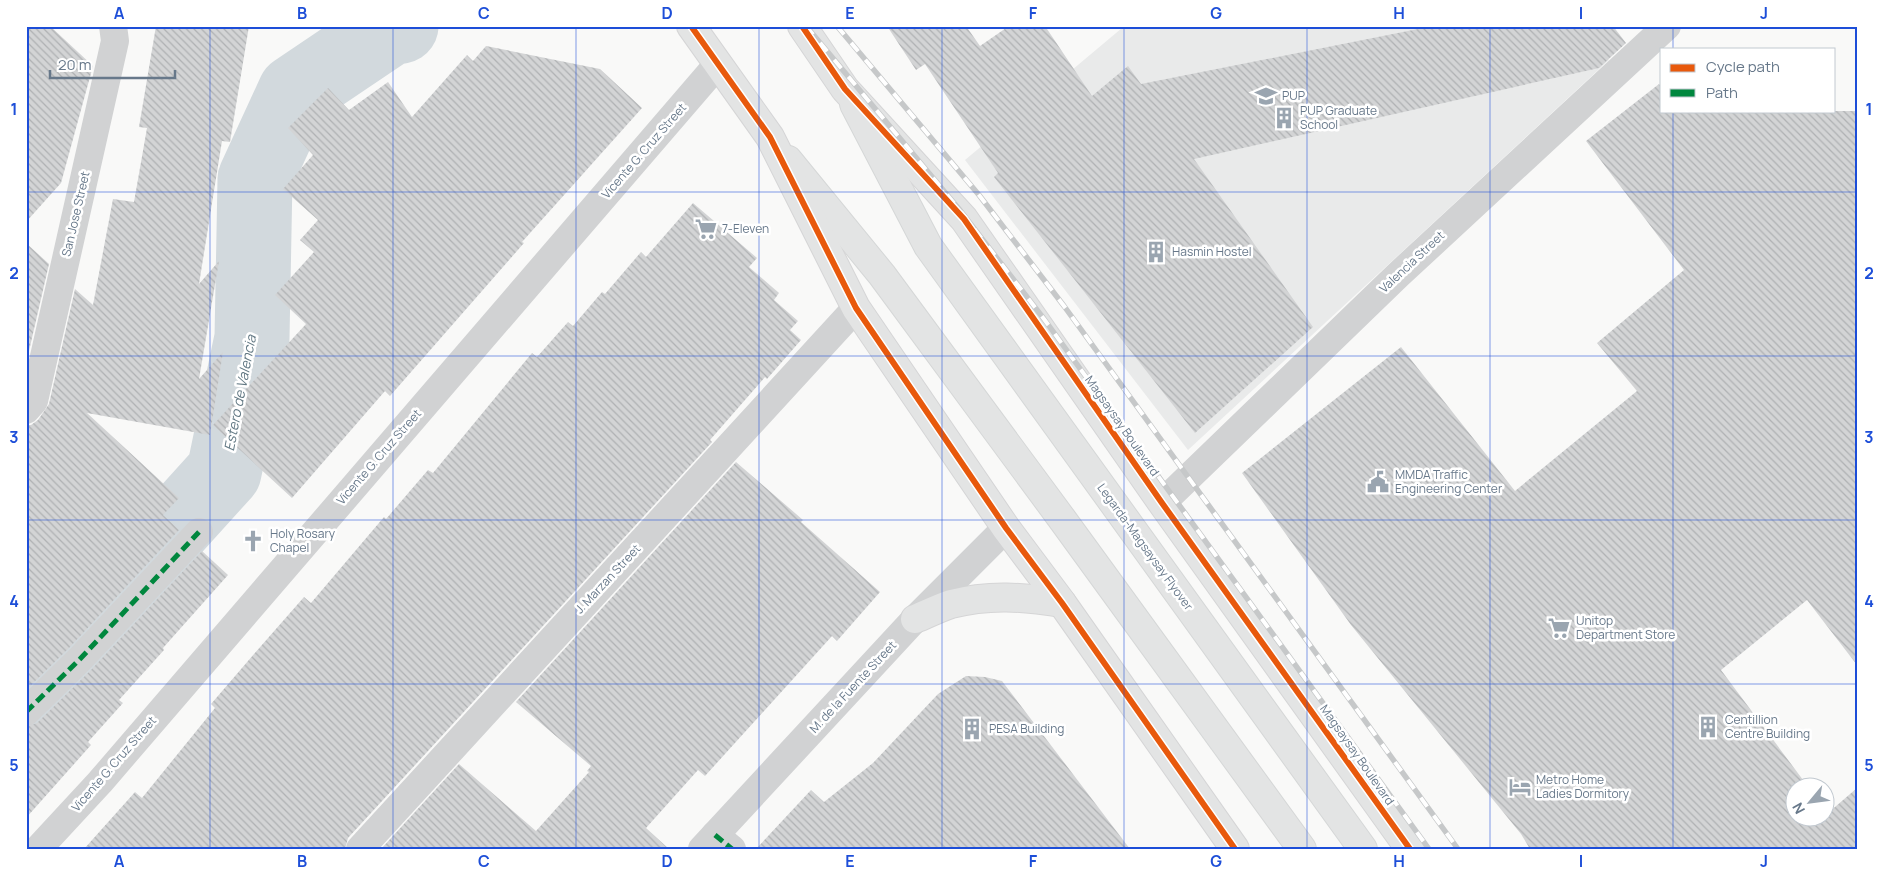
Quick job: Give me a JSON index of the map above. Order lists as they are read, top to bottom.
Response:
{
  "streets": {
    "main road": ["Magsaysay Boulevard", "Legarda-Magsaysay Flyover"],
    "street": [
      "Vicente G. Cruz Street",
      "San Jose Street",
      "Valencia Street",
      "J. Marzan Street",
      "M. de la Fuente Street"
    ]
  },
  "crossings": [
    ["Valencia Street", "Magsaysay Boulevard"],
    ["Magsaysay Boulevard", "Legarda-Magsaysay Flyover"]
  ],
  "water": ["Estero de Valencia"],
  "places": {
    "school or university": ["PUP"],
    "building": [
      "PUP Graduate School",
      "Hasmin Hostel",
      "Centillion Centre Building",
      "PESA Building"
    ],
    "supermarket": ["7-Eleven", "Unitop Department Store"],
    "public building": ["MMDA Traffic Engineering Center"],
    "church": ["Holy Rosary Chapel"],
    "hotel": ["Metro Home Ladies Dormitory"]
  },
  "legend": ["Cycle path", "Path"],
  "scale_bar": "20 m",
  "north": "bottom left",
  "grid": {
    "columns": [
      "A",
      "B",
      "C",
      "D",
      "E",
      "F",
      "G",
      "H",
      "I",
      "J"
    ],
    "rows": [
      "1",
      "2",
      "3",
      "4",
      "5"
    ]
  }
}
